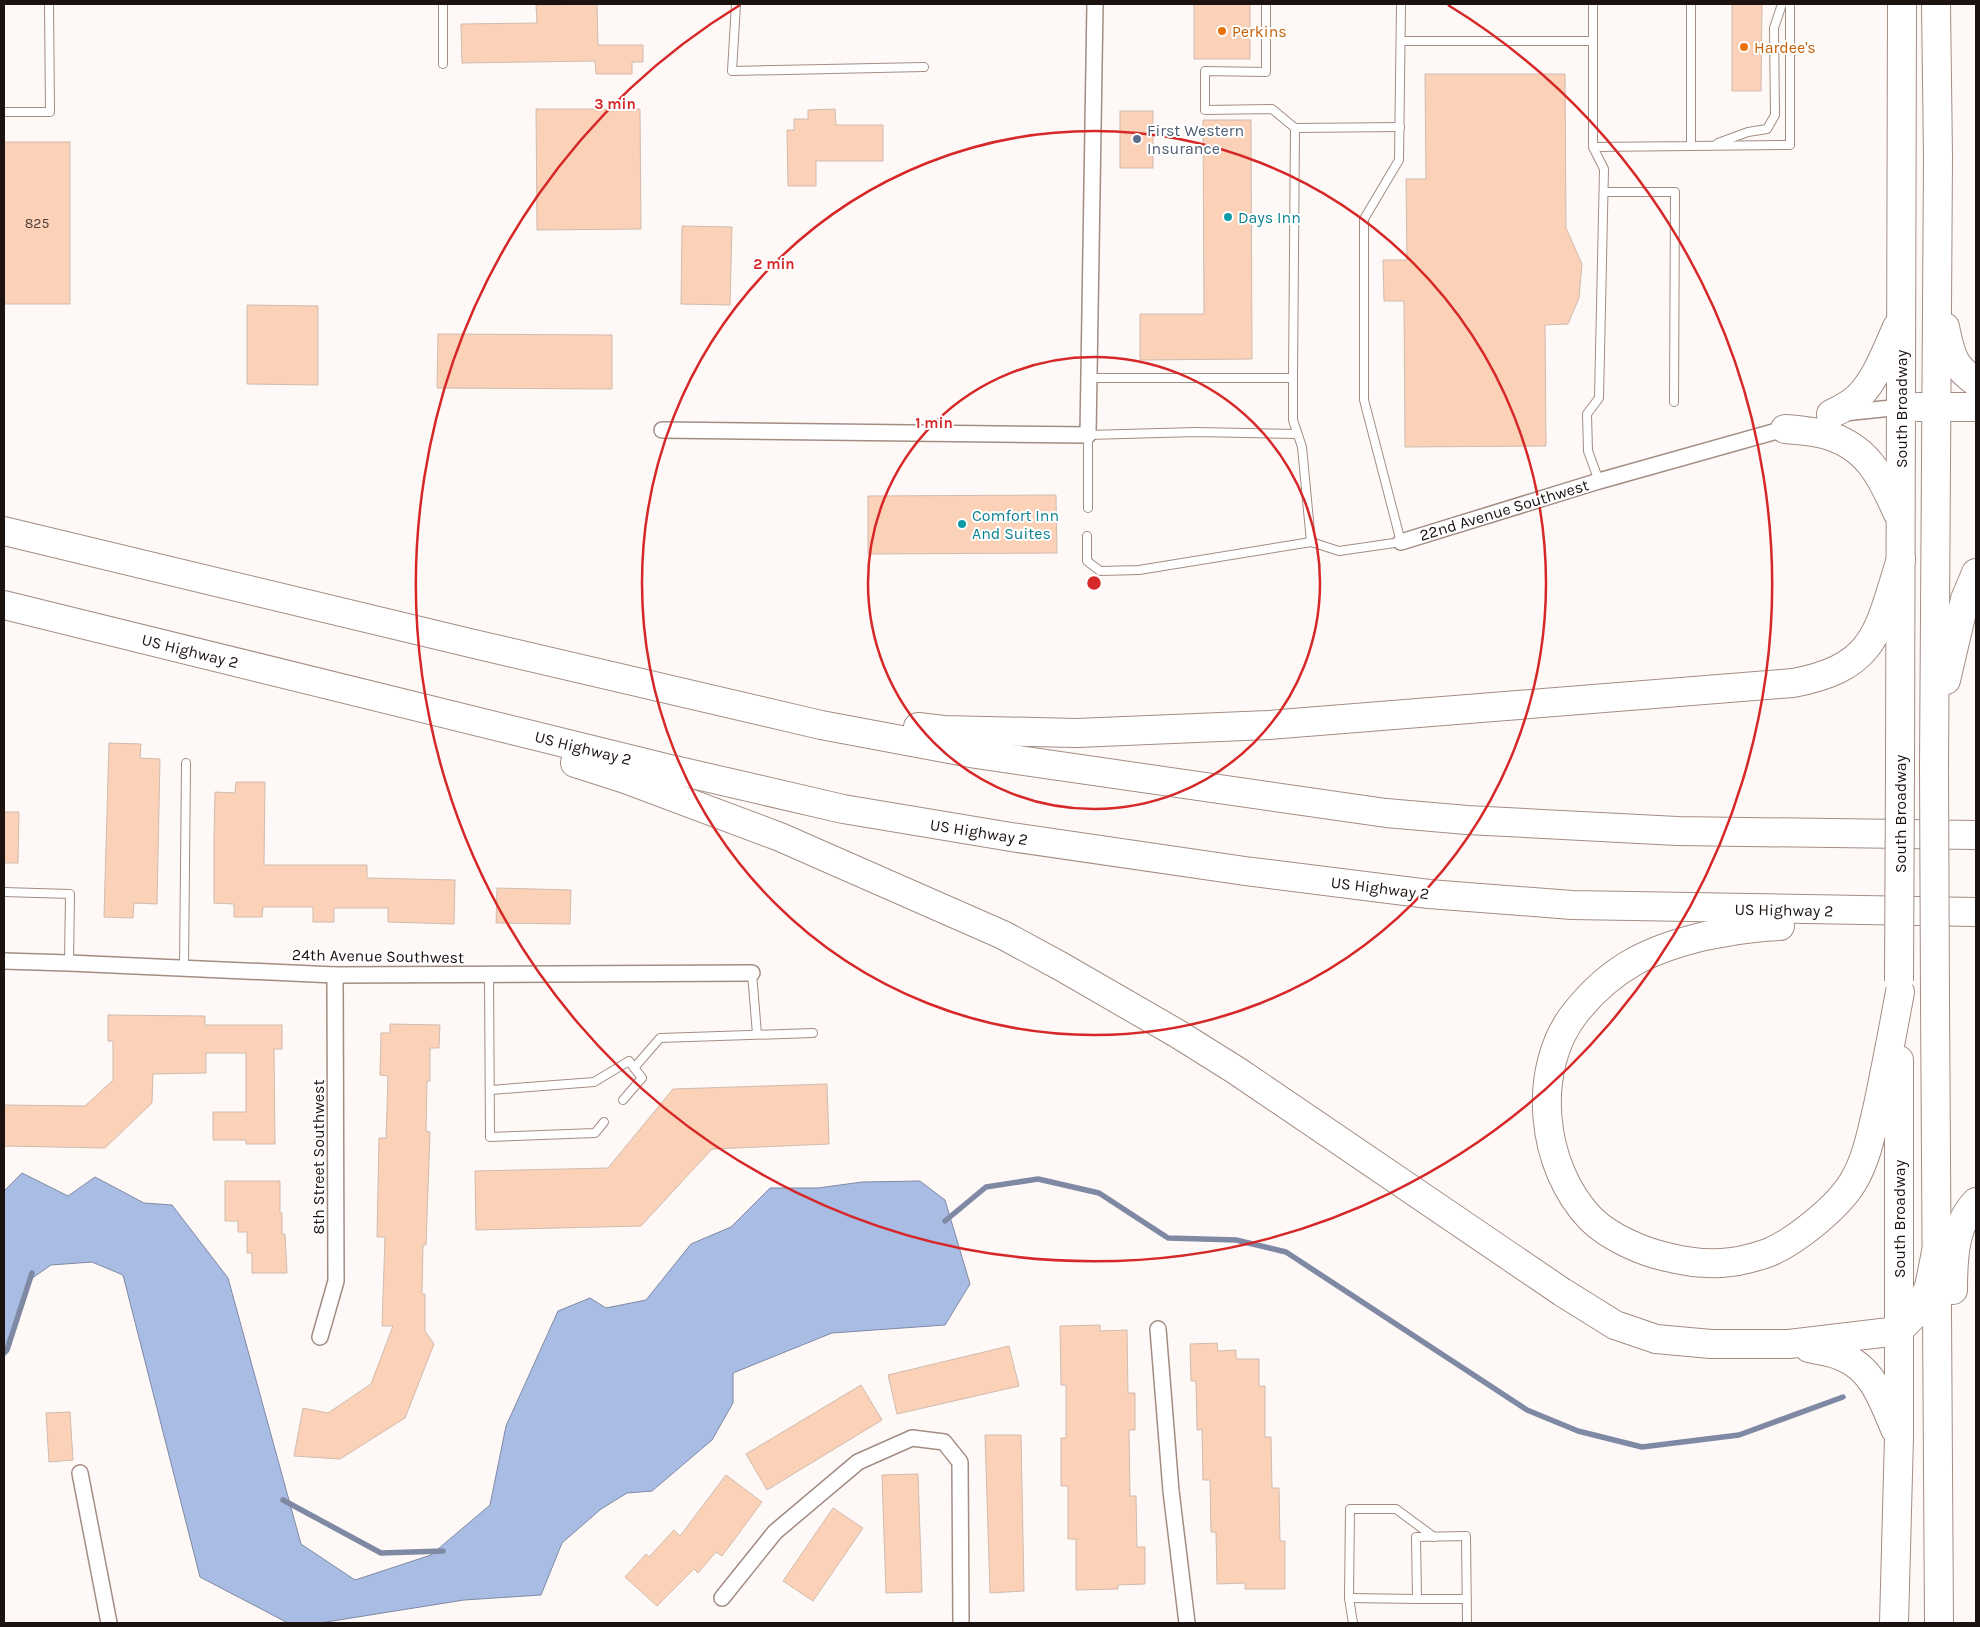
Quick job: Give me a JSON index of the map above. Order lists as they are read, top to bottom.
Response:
{
  "streets": {
    "highway": ["South Broadway", "22nd Avenue Southwest", "US Highway 2"],
    "street": ["24th Avenue Southwest", "8th Street Southwest"]
  },
  "crossings": [
    ["South Broadway", "22nd Avenue Southwest"],
    ["24th Avenue Southwest", "8th Street Southwest"]
  ],
  "places": [
    "Perkins",
    "Hardee's",
    "First Western Insurance",
    "Days Inn",
    "Comfort Inn And Suites"
  ],
  "house_numbers": ["825"],
  "rings": ["3 min", "2 min", "1 min"]
}
